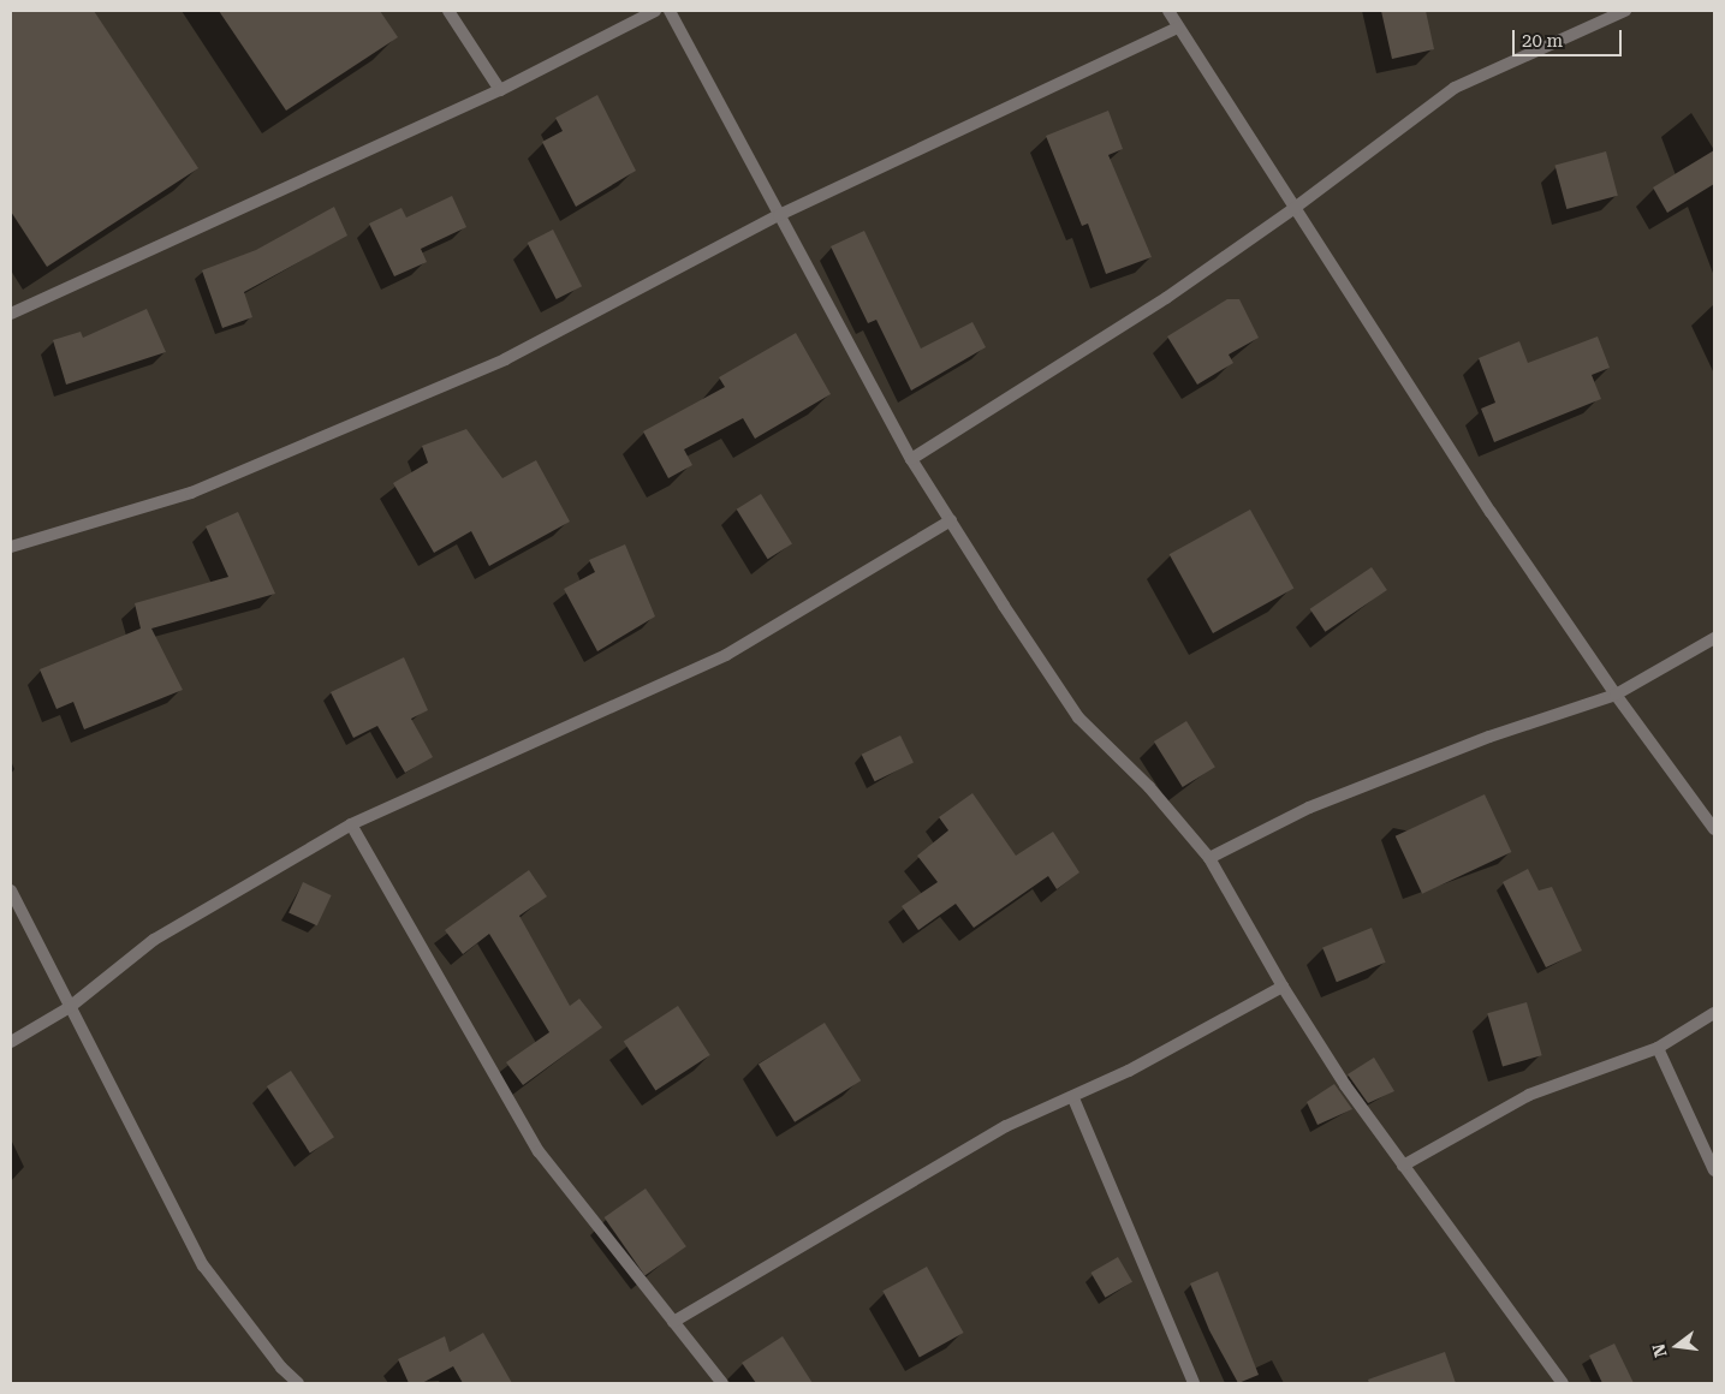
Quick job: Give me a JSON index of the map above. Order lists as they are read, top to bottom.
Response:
{
  "scale_bar": "20 m",
  "north": "left"
}
